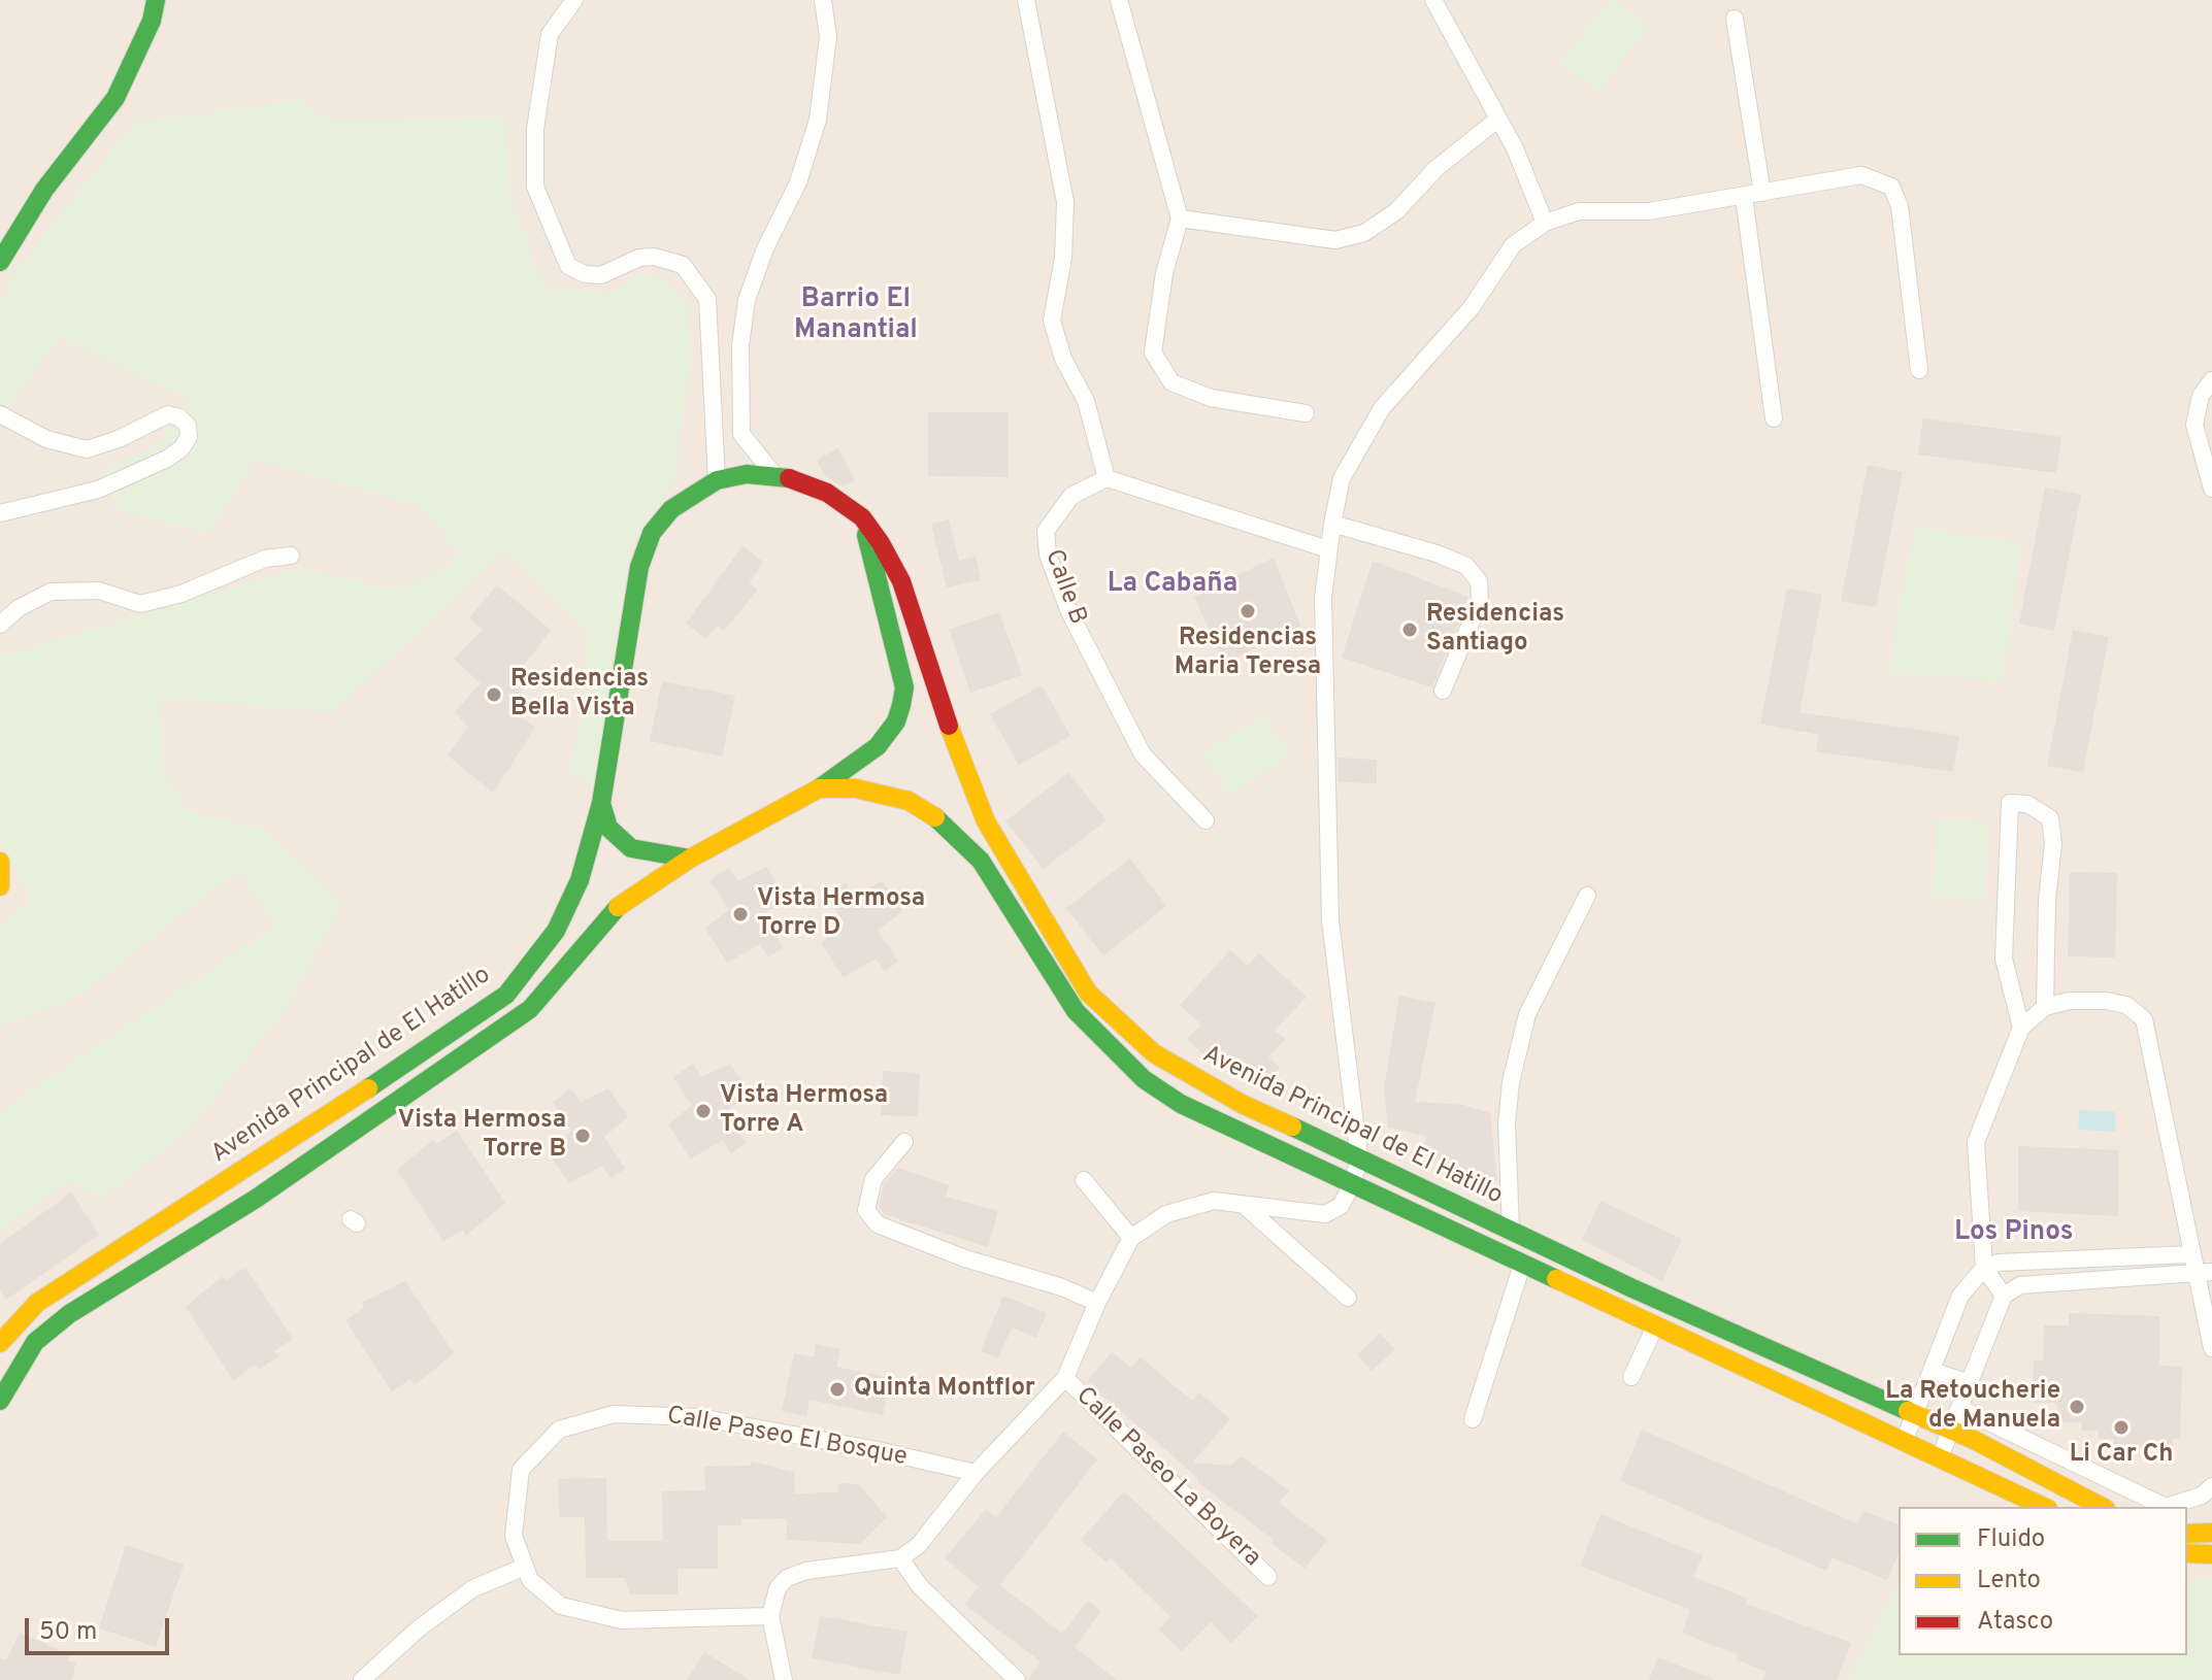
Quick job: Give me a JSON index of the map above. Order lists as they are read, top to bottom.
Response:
{
  "streets": {
    "main road": ["Avenida Principal de El Hatillo"],
    "street": ["Calle B", "Calle Paseo El Bosque", "Calle Paseo La Boyera"]
  },
  "districts": ["Barrio El Manantial", "La Cabaña", "Los Pinos"],
  "places": [
    "Residencias Maria Teresa",
    "Residencias Santiago",
    "Residencias Bella Vista",
    "Vista Hermosa Torre D",
    "Vista Hermosa Torre A",
    "Vista Hermosa Torre B",
    "Quinta Montflor",
    "La Retoucherie de Manuela",
    "Li Car Ch"
  ],
  "legend": ["Fluido", "Lento", "Atasco"],
  "scale_bar": "50 m"
}
